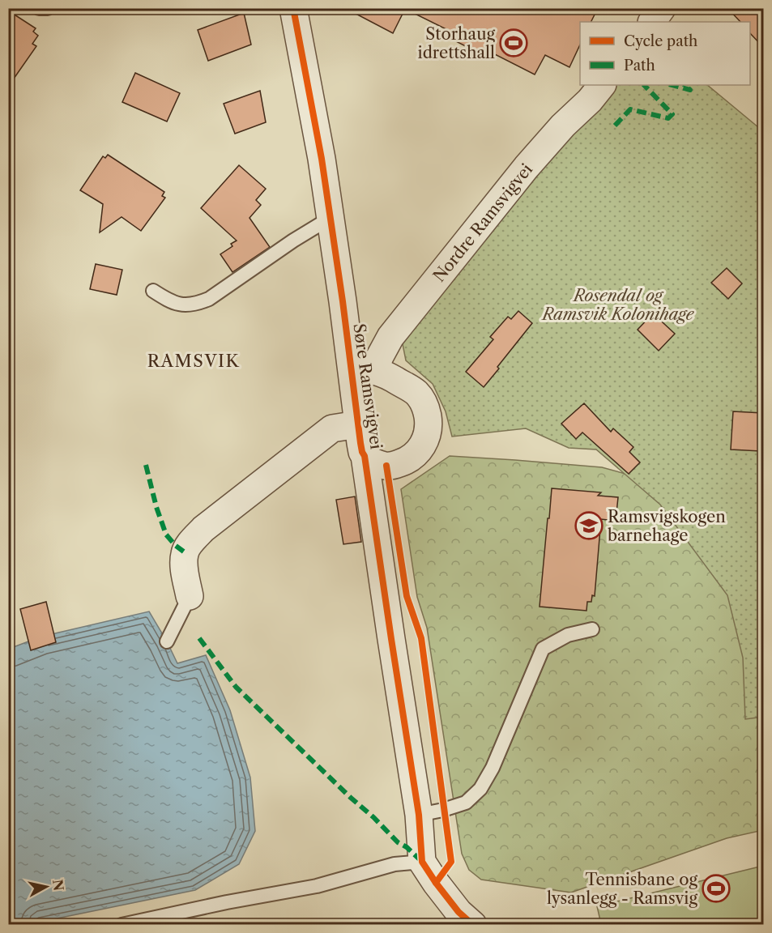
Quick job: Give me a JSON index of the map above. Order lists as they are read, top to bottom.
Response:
{
  "streets": {
    "street": ["Nordre Ramsvigvei", "Søre Ramsvigvei"]
  },
  "crossings": [
    ["Nordre Ramsvigvei", "Søre Ramsvigvei"]
  ],
  "districts": ["RAMSVIK"],
  "parks": ["Rosendal og Ramsvik Kolonihage"],
  "places": {
    "sports": ["Storhaug idrettshall", "Tennisbane og lysanlegg - Ramsvig"],
    "school or university": ["Ramsvigskogen barnehage"]
  },
  "legend": ["Cycle path", "Path"],
  "north": "right"
}
